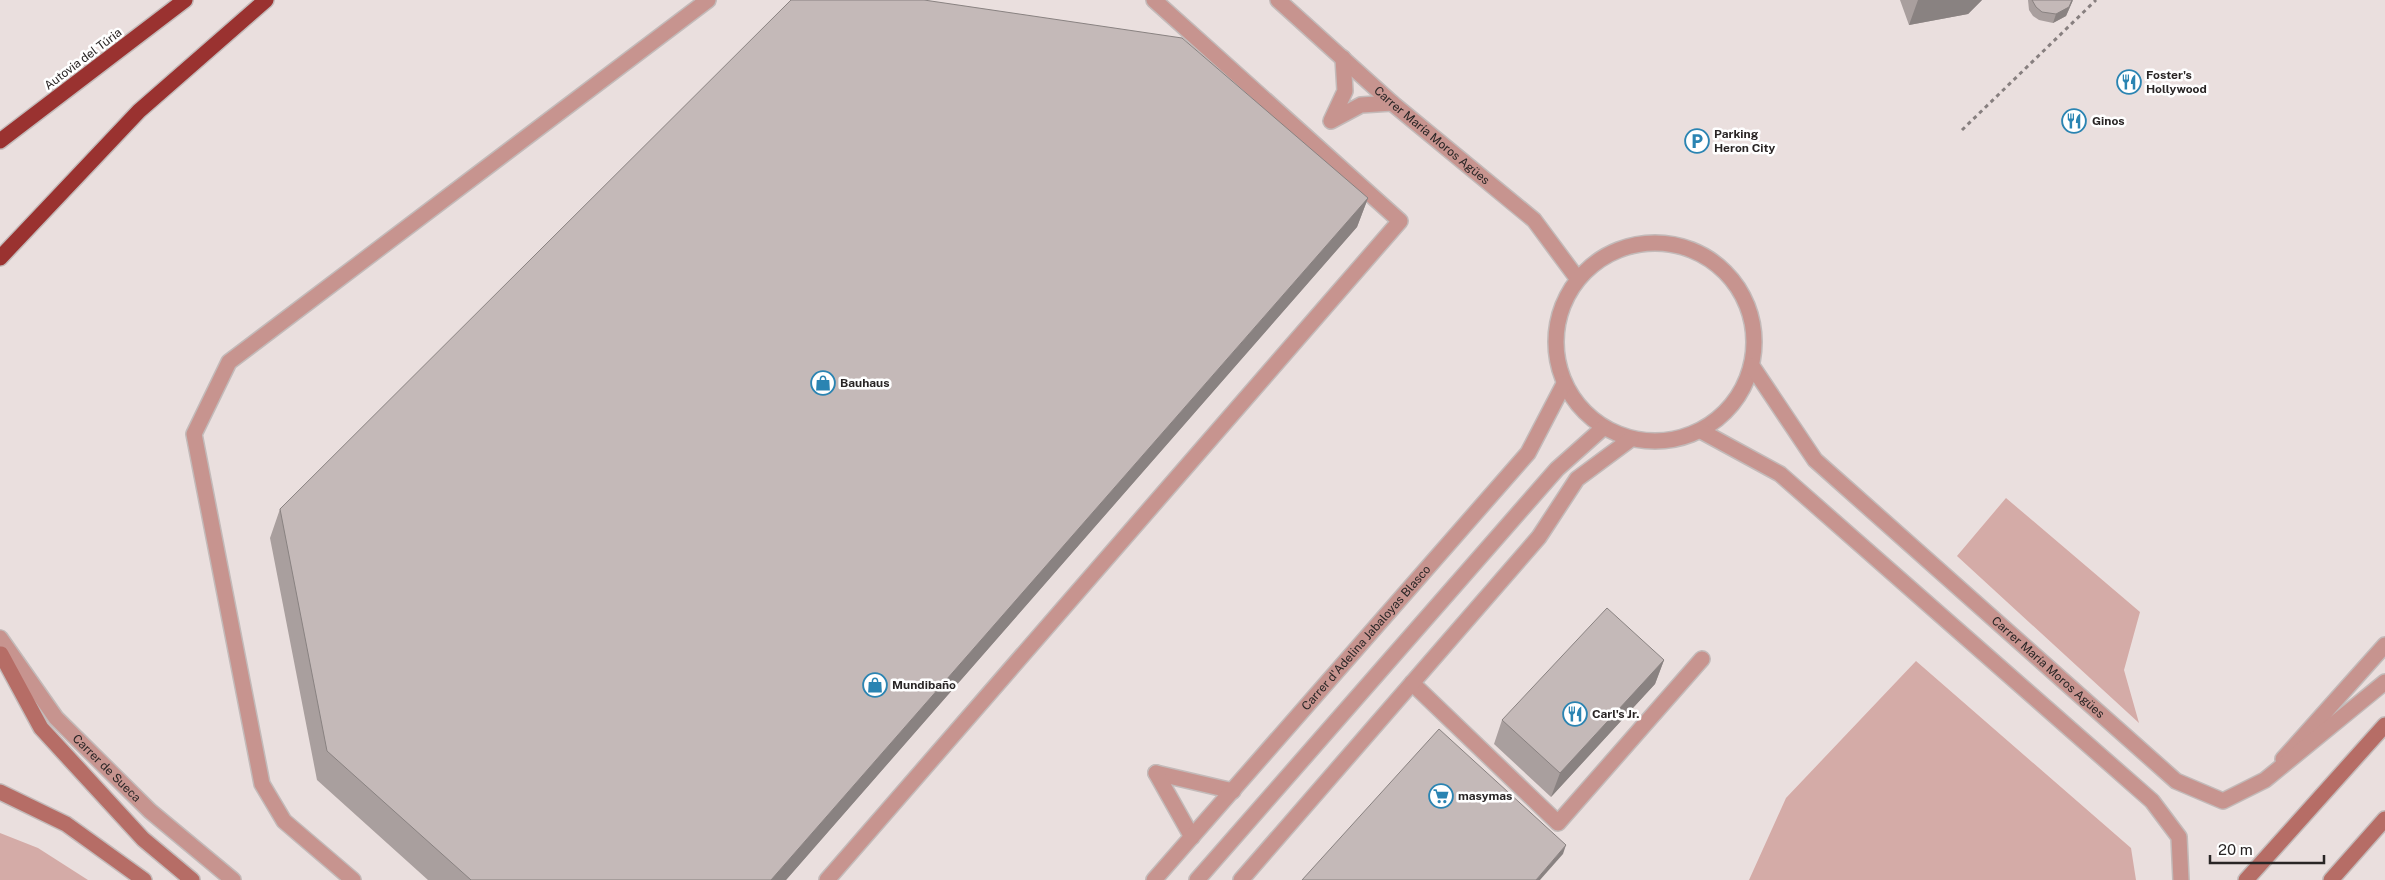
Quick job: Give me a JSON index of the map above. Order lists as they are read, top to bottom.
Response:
{
  "streets": {
    "highway": ["Autovia del Túria"],
    "main road": ["Carrer de Sueca"],
    "street": ["Carrer María Moros Agües", "Carrer d'Adelina Jabaloyas Blasco"]
  },
  "places": {
    "restaurant": ["Foster's Hollywood", "Ginos", "Carl's Jr."],
    "parking": ["Parking Heron City"],
    "shop": ["Bauhaus", "Mundibaño"],
    "supermarket": ["masymas"]
  },
  "scale_bar": "20 m"
}
